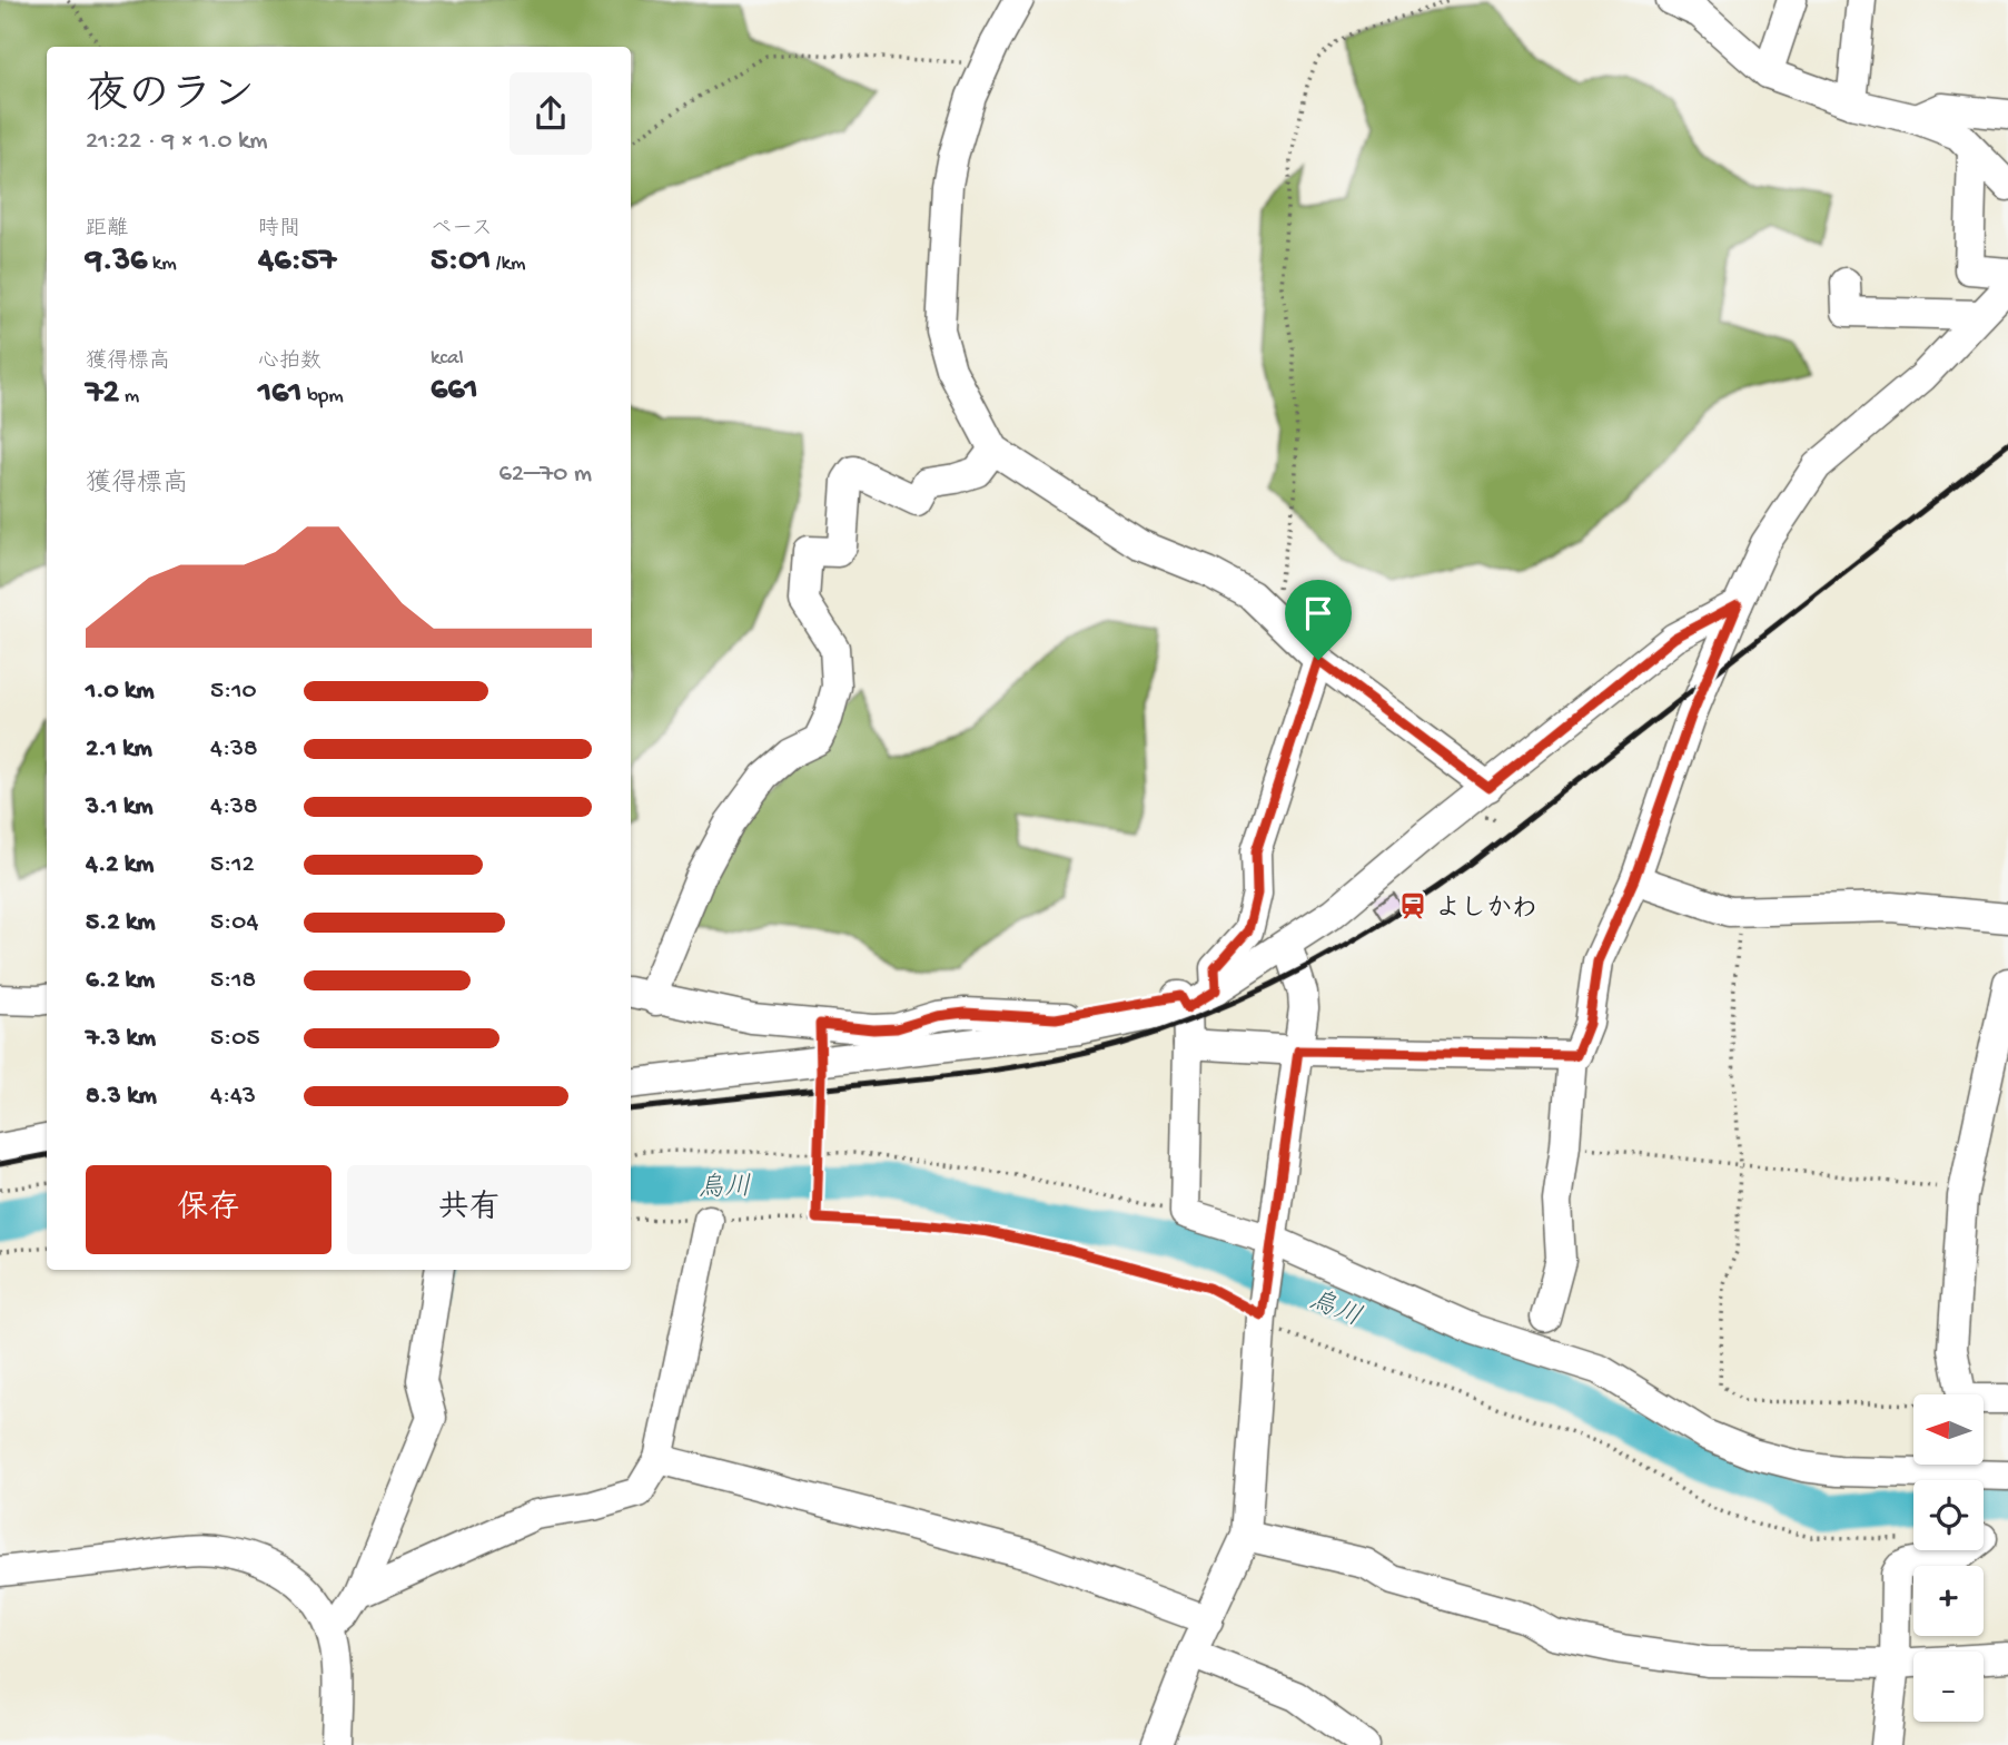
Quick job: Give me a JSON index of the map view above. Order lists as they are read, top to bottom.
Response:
{
  "water": ["烏川"],
  "places": {
    "station": ["よしかわ"]
  },
  "north": "left",
  "page": {
    "heading": ["夜のラン", "21:22 · 9 × 1.0 km"],
    "stats": [
      ["距離", "9.36 km"],
      ["時間", "46:57"],
      ["ペース", "5:01 /km"],
      ["獲得標高", "72 m"],
      ["心拍数", "161 bpm"],
      ["kcal", "661"]
    ],
    "chart": ["獲得標高", "62–70 m"],
    "list": [
      {
        "name": "1.0 km",
        "note": "5:10"
      },
      {
        "name": "2.1 km",
        "note": "4:38"
      },
      {
        "name": "3.1 km",
        "note": "4:38"
      },
      {
        "name": "4.2 km",
        "note": "5:12"
      },
      {
        "name": "5.2 km",
        "note": "5:04"
      },
      {
        "name": "6.2 km",
        "note": "5:18"
      },
      {
        "name": "7.3 km",
        "note": "5:05"
      },
      {
        "name": "8.3 km",
        "note": "4:43"
      }
    ],
    "buttons": ["保存", "共有"],
    "map_buttons": ["+", "−"]
  }
}
